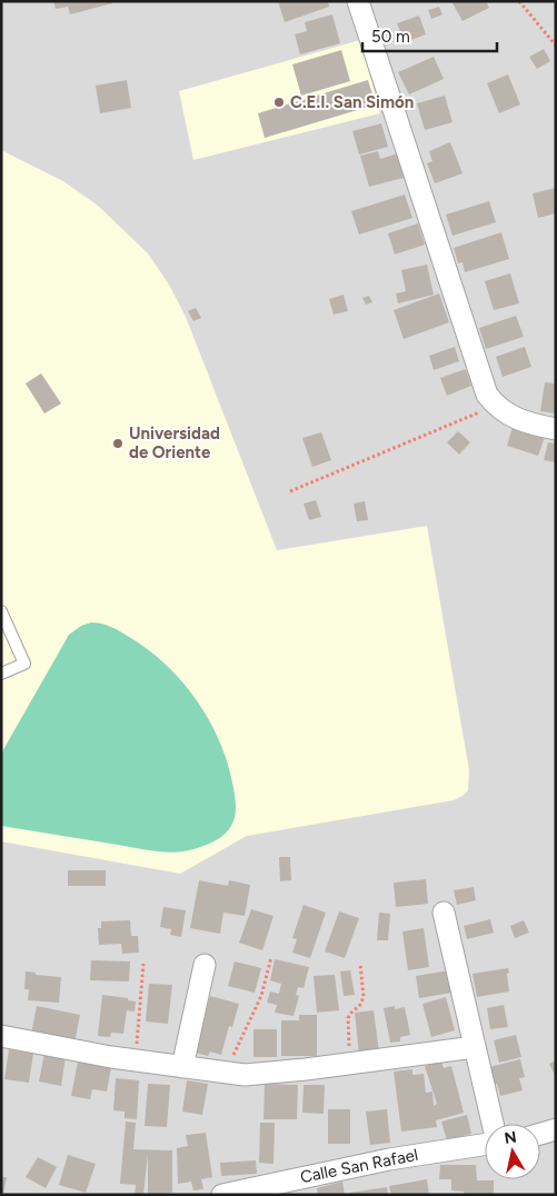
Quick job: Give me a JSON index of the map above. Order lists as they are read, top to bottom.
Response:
{
  "streets": {
    "street": ["Calle San Rafael"]
  },
  "places": ["C.E.I. San Simón", "Universidad de Oriente"],
  "scale_bar": "50 m",
  "north": "top"
}
